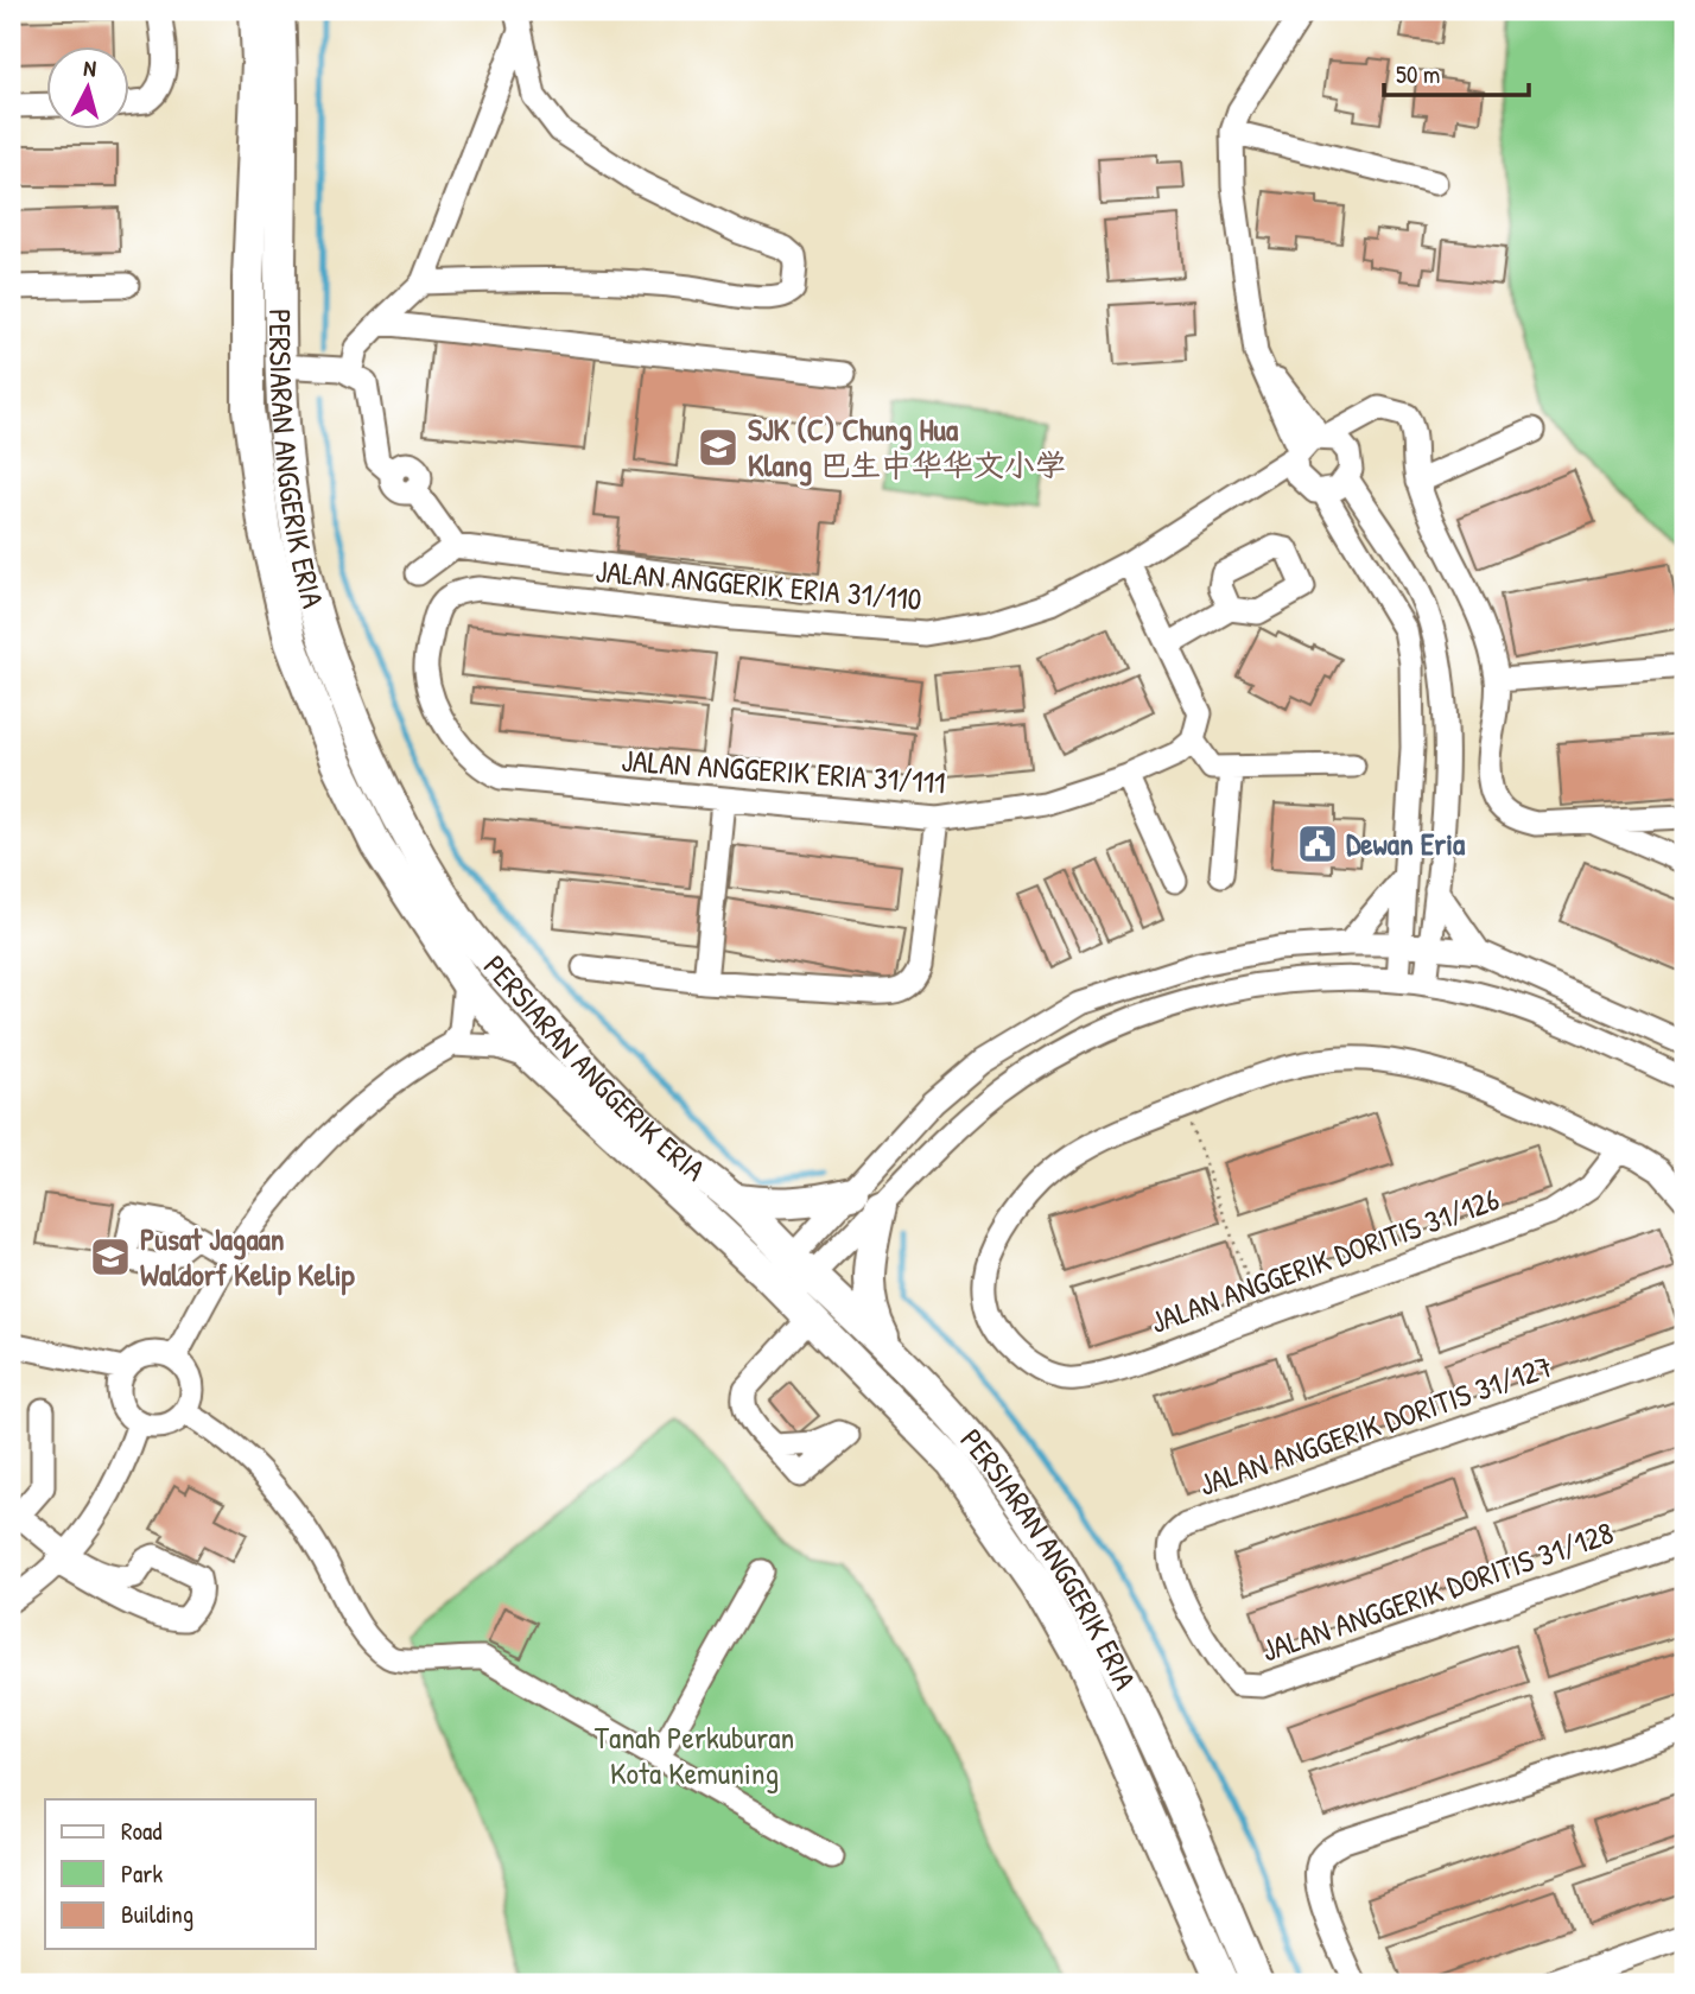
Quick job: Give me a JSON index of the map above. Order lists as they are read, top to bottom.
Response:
{
  "streets": {
    "main road": ["PERSIARAN ANGGERIK ERIA"],
    "street": [
      "JALAN ANGGERIK ERIA 31/110",
      "JALAN ANGGERIK ERIA 31/111",
      "JALAN ANGGERIK DORITIS 31/126",
      "JALAN ANGGERIK DORITIS 31/127",
      "JALAN ANGGERIK DORITIS 31/128"
    ]
  },
  "crossings": [
    ["JALAN ANGGERIK ERIA 31/110", "JALAN ANGGERIK ERIA 31/111"],
    ["JALAN ANGGERIK DORITIS 31/127", "JALAN ANGGERIK DORITIS 31/128"]
  ],
  "parks": ["Tanah Perkuburan Kota Kemuning"],
  "places": {
    "school or university": ["SJK (C) Chung Hua Klang 巴生中华华文小学", "Pusat Jagaan Waldorf Kelip Kelip"],
    "public building": ["Dewan Eria"]
  },
  "legend": ["Road", "Park", "Building"],
  "scale_bar": "50 m",
  "north": "top"
}
